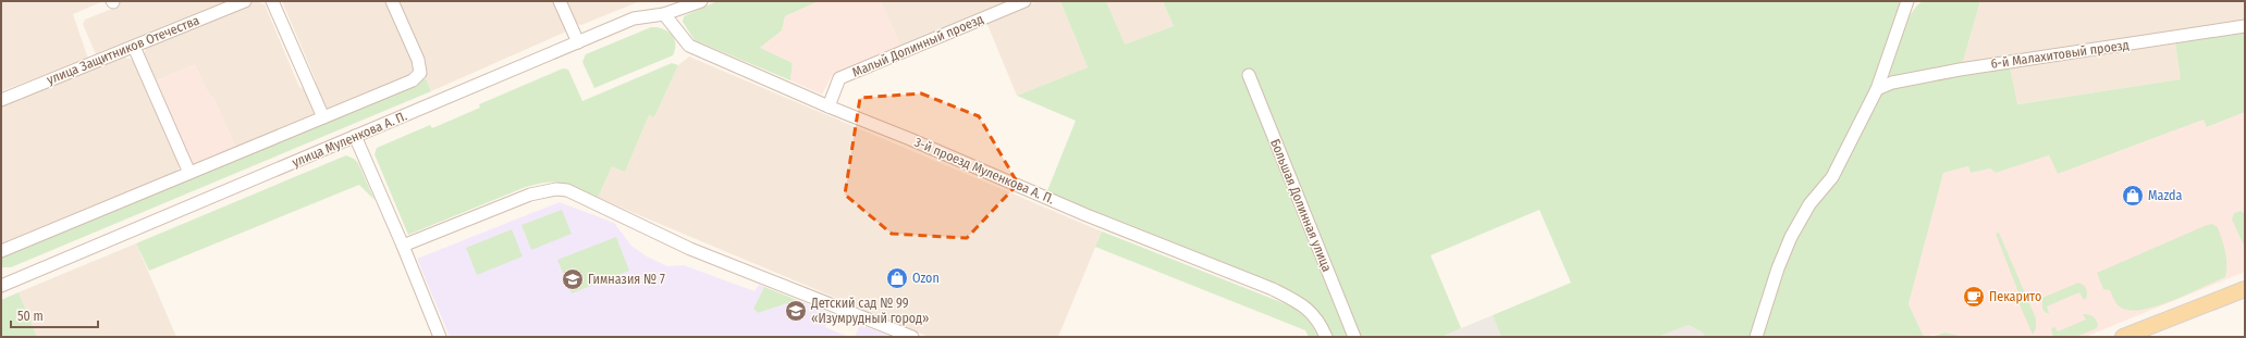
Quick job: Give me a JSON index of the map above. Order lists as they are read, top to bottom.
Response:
{
  "streets": {
    "street": [
      "Малый Долинный проезд",
      "улица Защитников Отечества",
      "6-й Малахитовый проезд",
      "улица Муленкова А. П.",
      "3-й проезд Муленкова А. П.",
      "Большая Долинная улица"
    ]
  },
  "crossings": [
    ["Малый Долинный проезд", "3-й проезд Муленкова А. П."],
    ["улица Муленкова А. П.", "3-й проезд Муленкова А. П."]
  ],
  "places": {
    "shop": ["Mazda", "Ozon"],
    "school or university": ["Гимназия № 7", "Детский сад № 99 «Изумрудный город»"],
    "cafe": ["Пекарито"]
  },
  "scale_bar": "50 m"
}
